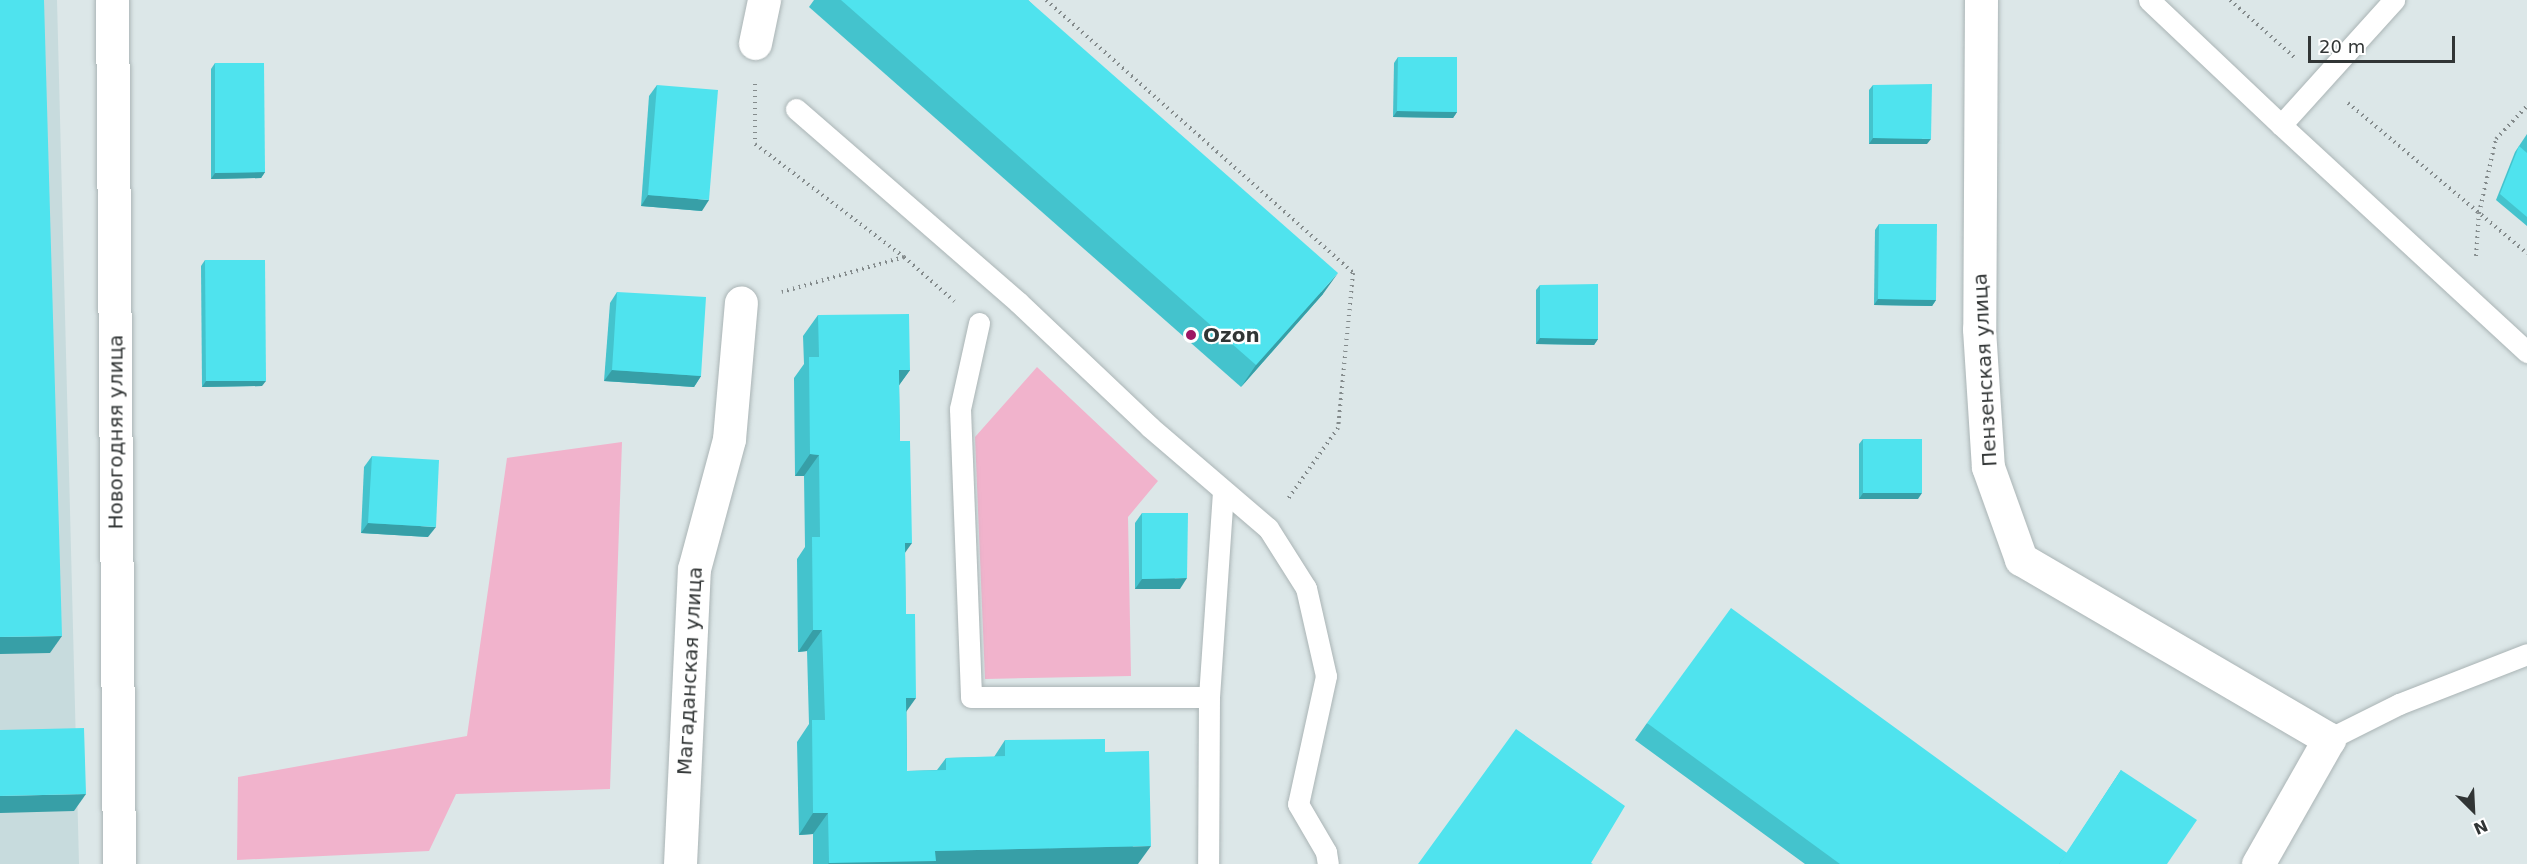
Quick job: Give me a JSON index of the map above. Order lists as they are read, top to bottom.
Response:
{
  "streets": {
    "street": ["Пензенская улица", "Новогодняя улица", "Магаданская улица"]
  },
  "places": ["Ozon"],
  "scale_bar": "20 m",
  "north": "bottom right"
}
